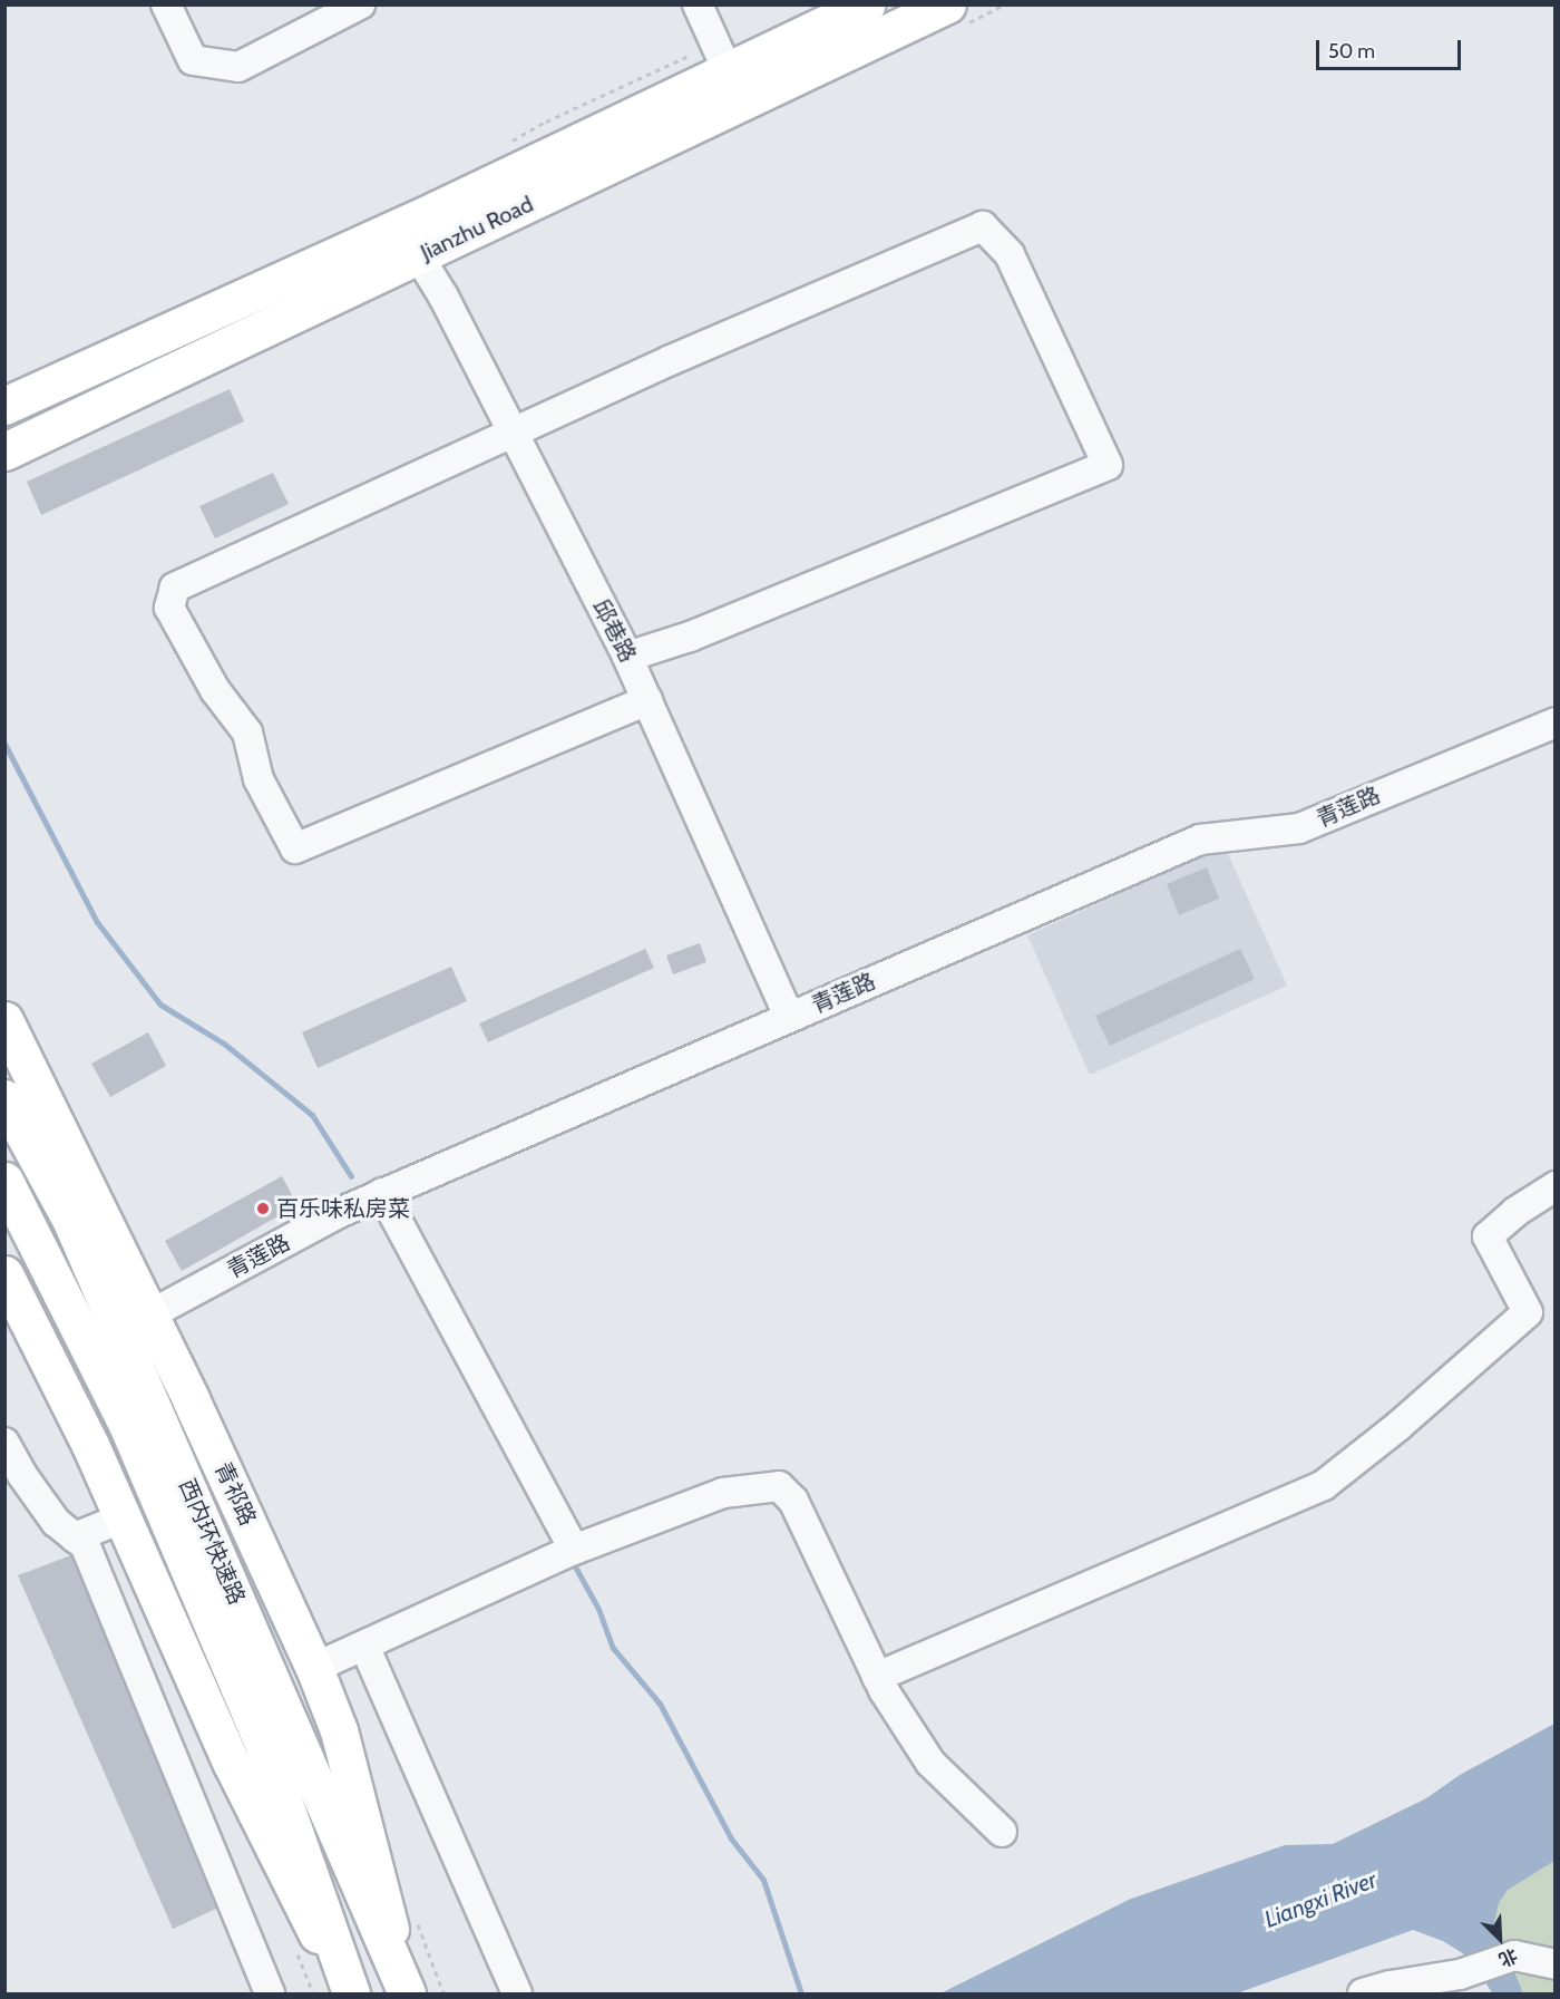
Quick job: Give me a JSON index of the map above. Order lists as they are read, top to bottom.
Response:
{
  "streets": {
    "main road": ["Jianzhu Road", "青祁路", "西内环快速路"],
    "street": ["邱巷路", "青莲路"]
  },
  "crossings": [
    ["Jianzhu Road", "邱巷路"],
    ["邱巷路", "青莲路"],
    ["青莲路", "青祁路"],
    ["青祁路", "西内环快速路"]
  ],
  "water": ["Liangxi River"],
  "places": ["百乐味私房菜"],
  "scale_bar": "50 m",
  "north": "bottom right"
}
